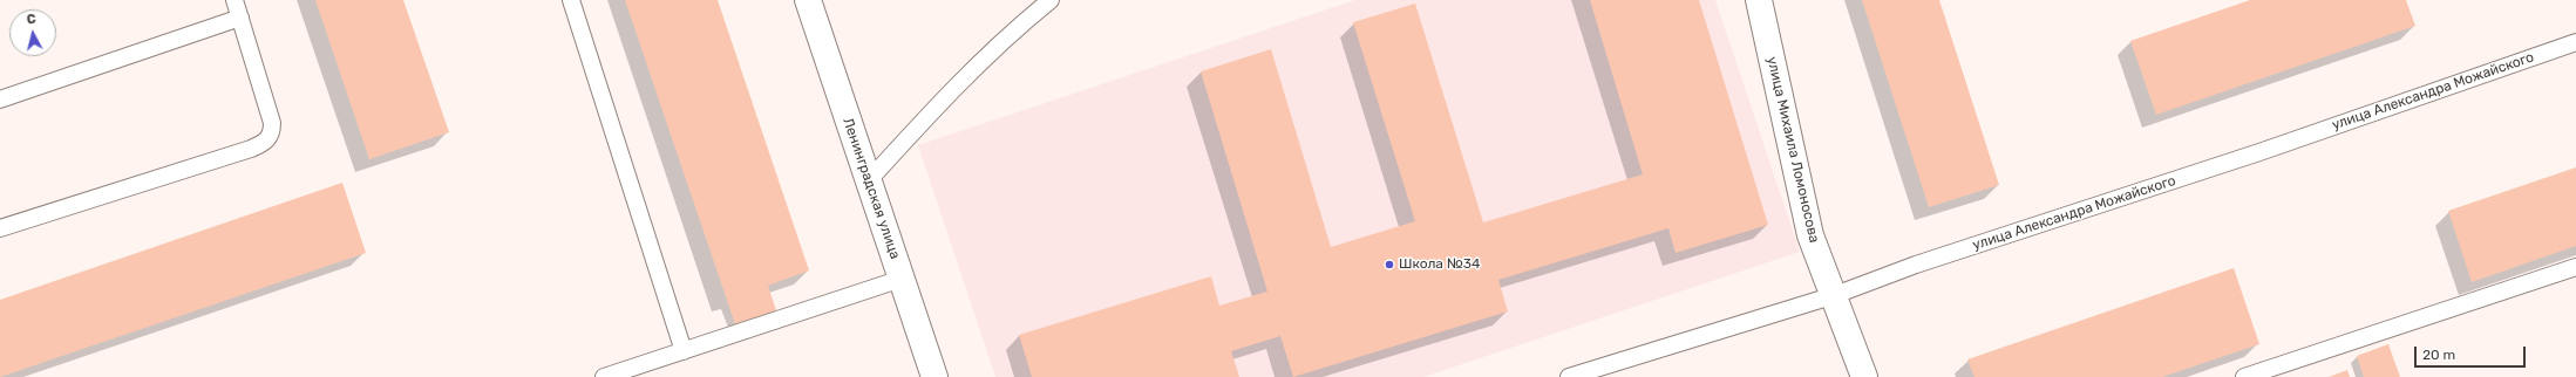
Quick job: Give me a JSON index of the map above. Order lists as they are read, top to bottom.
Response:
{
  "streets": {
    "street": ["улица Михаила Ломоносова", "Ленинградская улица"],
    "lane": ["улица Александра Можайского"]
  },
  "crossings": [
    ["улица Александра Можайского", "улица Михаила Ломоносова"]
  ],
  "places": ["Школа №34"],
  "scale_bar": "20 m",
  "north": "top"
}
